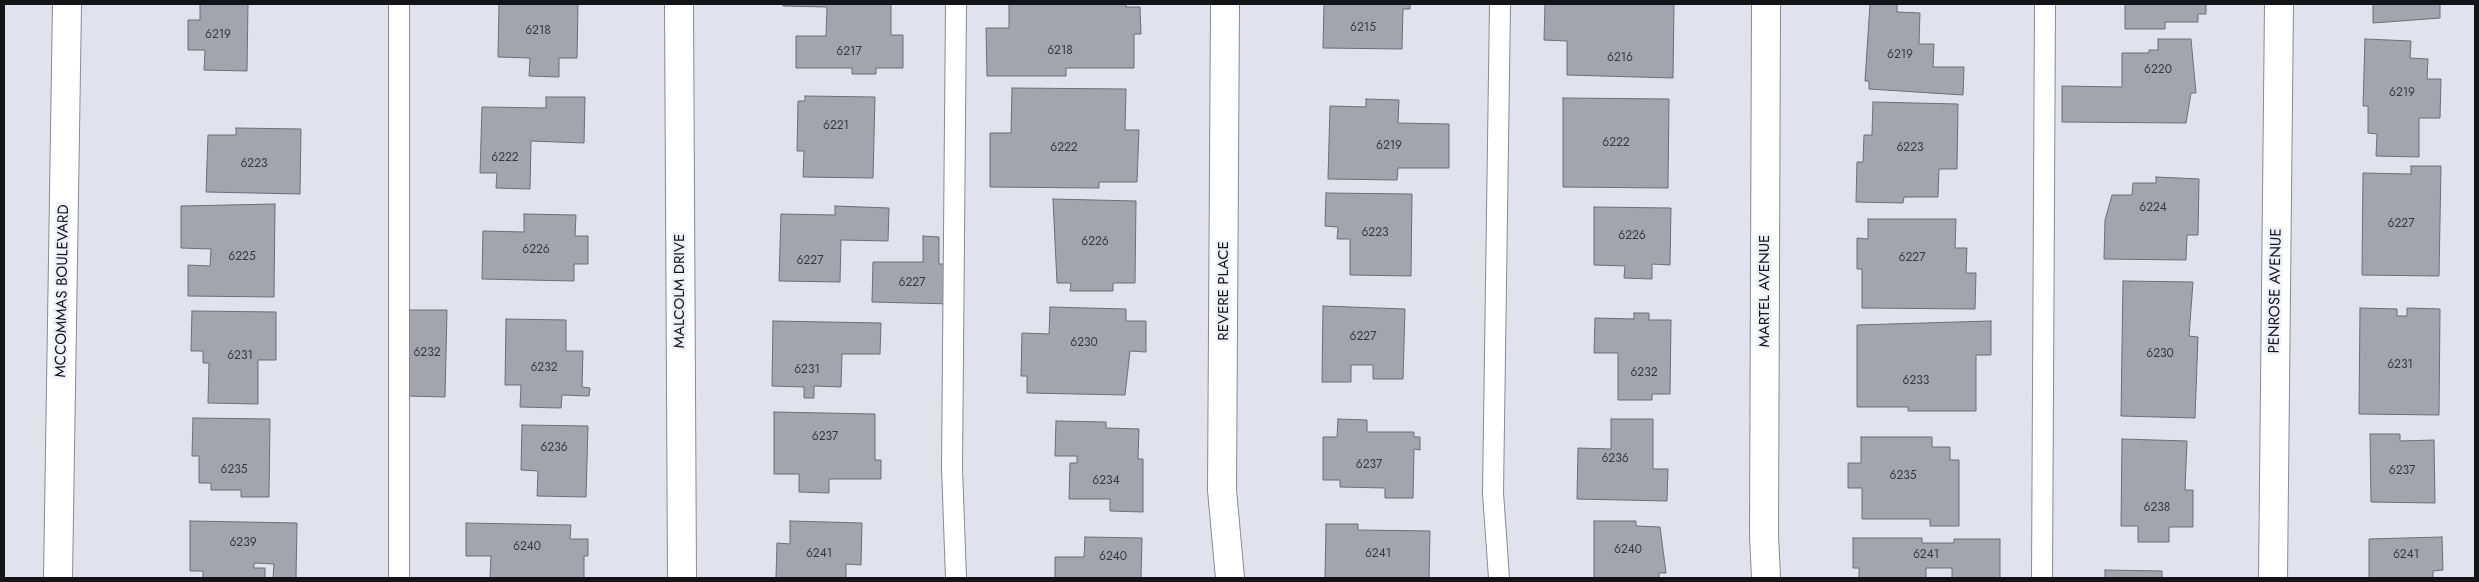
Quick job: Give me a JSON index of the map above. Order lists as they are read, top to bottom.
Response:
{
  "streets": {
    "street": [
      "MCCOMMAS BOULEVARD",
      "MALCOLM DRIVE",
      "REVERE PLACE",
      "MARTEL AVENUE",
      "PENROSE AVENUE"
    ]
  },
  "house_numbers": [
    "6215",
    "6218",
    "6219",
    "6218",
    "6217",
    "6219",
    "6216",
    "6220",
    "6219",
    "6221",
    "6222",
    "6219",
    "6222",
    "6223",
    "6222",
    "6223",
    "6224",
    "6227",
    "6223",
    "6226",
    "6226",
    "6226",
    "6225",
    "6227",
    "6227",
    "6227",
    "6227",
    "6230",
    "6232",
    "6230",
    "6231",
    "6231",
    "6232",
    "6231",
    "6232",
    "6233",
    "6237",
    "6236",
    "6236",
    "6237",
    "6235",
    "6237",
    "6235",
    "6234",
    "6238",
    "6239",
    "6240",
    "6240",
    "6241",
    "6241",
    "6241",
    "6241",
    "6240"
  ]
}
